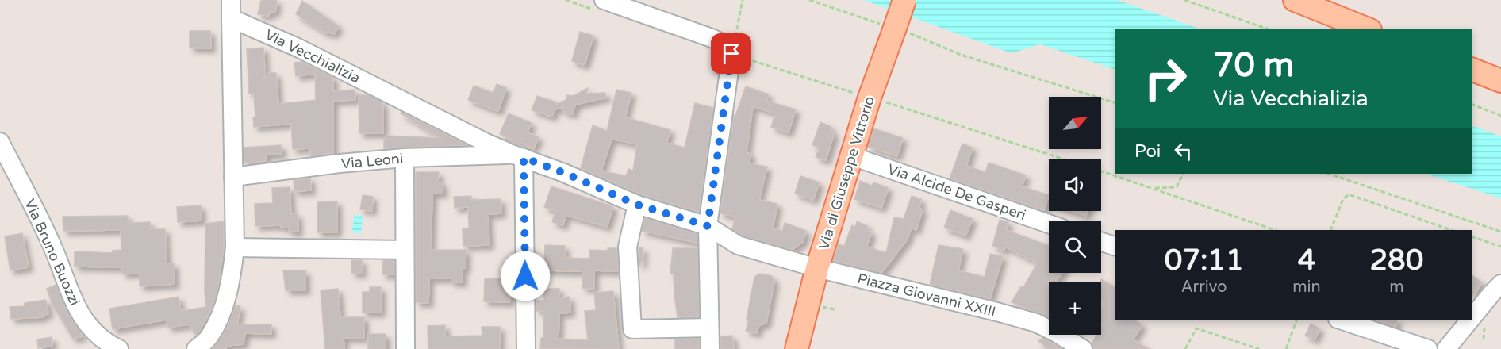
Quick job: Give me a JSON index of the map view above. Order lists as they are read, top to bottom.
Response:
{
  "streets": {
    "main road": ["Via di Giuseppe Vittorio"],
    "street": [
      "Via Vecchializia",
      "Via Leoni",
      "Via Alcide De Gasperi",
      "Via Bruno Buozzi",
      "Piazza Giovanni XXIII"
    ]
  },
  "crossings": [
    ["Via Vecchializia", "Via Leoni"],
    ["Via Vecchializia", "Piazza Giovanni XXIII"],
    ["Via di Giuseppe Vittorio", "Via Alcide De Gasperi"],
    ["Via di Giuseppe Vittorio", "Piazza Giovanni XXIII"]
  ],
  "north": "top right",
  "page": {
    "turn": ["70 m", "Via Vecchializia"],
    "map_buttons": "+",
    "then": "Poi",
    "eta": [
      "07:11",
      "Arrivo",
      "4",
      "min",
      "280",
      "m"
    ]
  }
}
